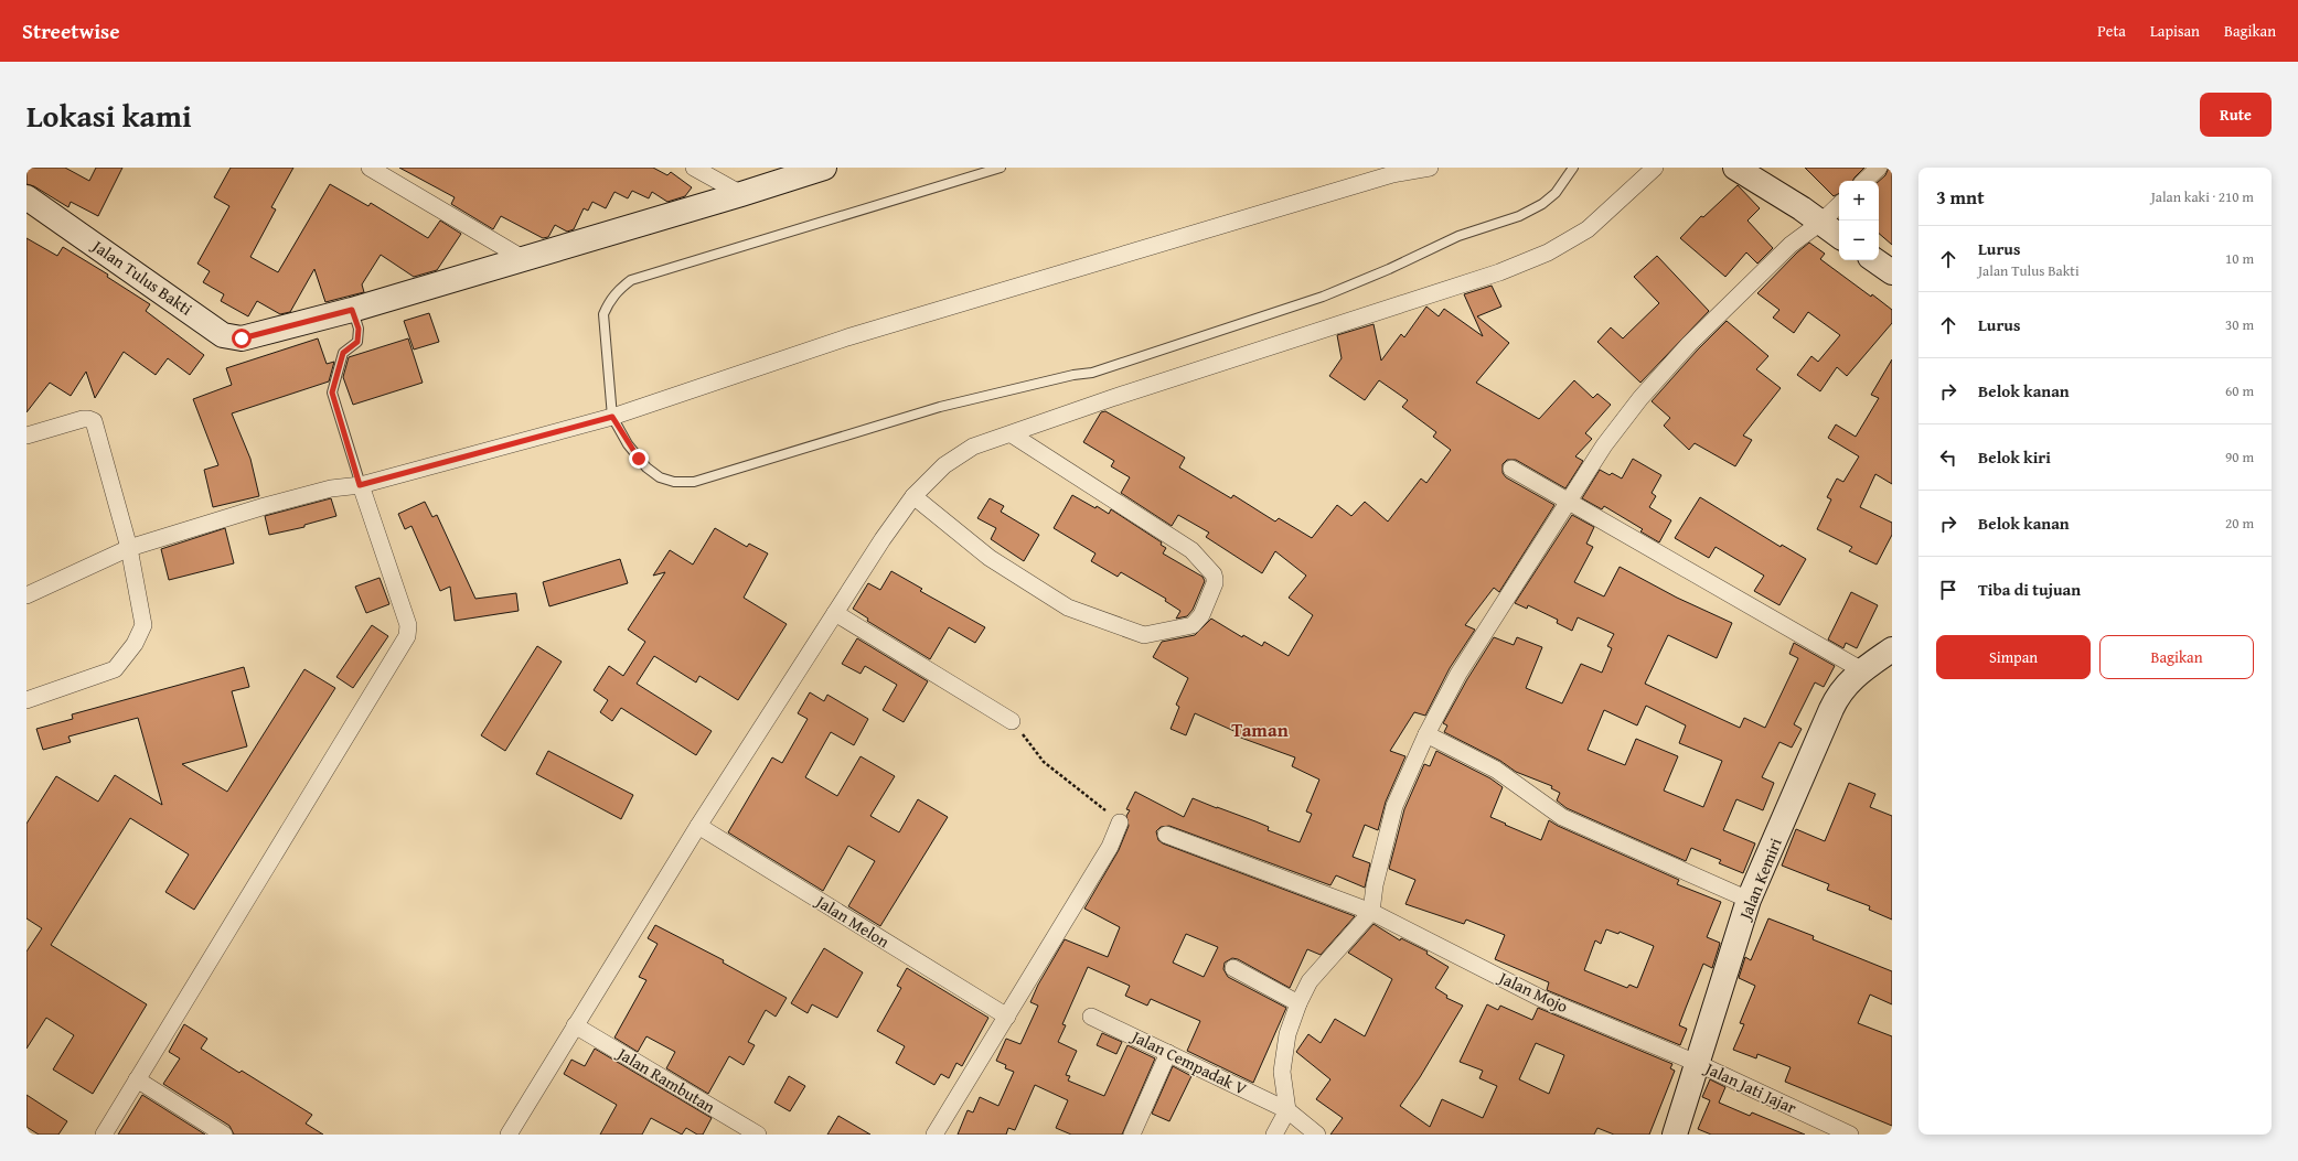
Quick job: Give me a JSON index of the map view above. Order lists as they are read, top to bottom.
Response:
{
  "streets": {
    "main road": ["Jalan Tulus Bakti", "Jalan Kemiri"],
    "street": [
      "Jalan Melon",
      "Jalan Mojo",
      "Jalan Cempadak V",
      "Jalan Rambutan",
      "Jalan Jati Jajar"
    ]
  },
  "crossings": [
    ["Jalan Kemiri", "Jalan Mojo"],
    ["Jalan Kemiri", "Jalan Jati Jajar"],
    ["Jalan Mojo", "Jalan Jati Jajar"]
  ],
  "districts": ["Taman"],
  "page": {
    "header": "Streetwise",
    "nav": ["Peta", "Lapisan", "Bagikan"],
    "title": "Lokasi kami",
    "buttons": [
      "Rute",
      ["Simpan", "Bagikan"]
    ],
    "heading": ["3 mnt", "Jalan kaki · 210 m"],
    "map_buttons": ["+", "−"],
    "list": [
      ["Lurus", "Jalan Tulus Bakti", "10 m"],
      ["Lurus", "30 m"],
      ["Belok kanan", "60 m"],
      ["Belok kiri", "90 m"],
      ["Belok kanan", "20 m"],
      "Tiba di tujuan"
    ]
  }
}
